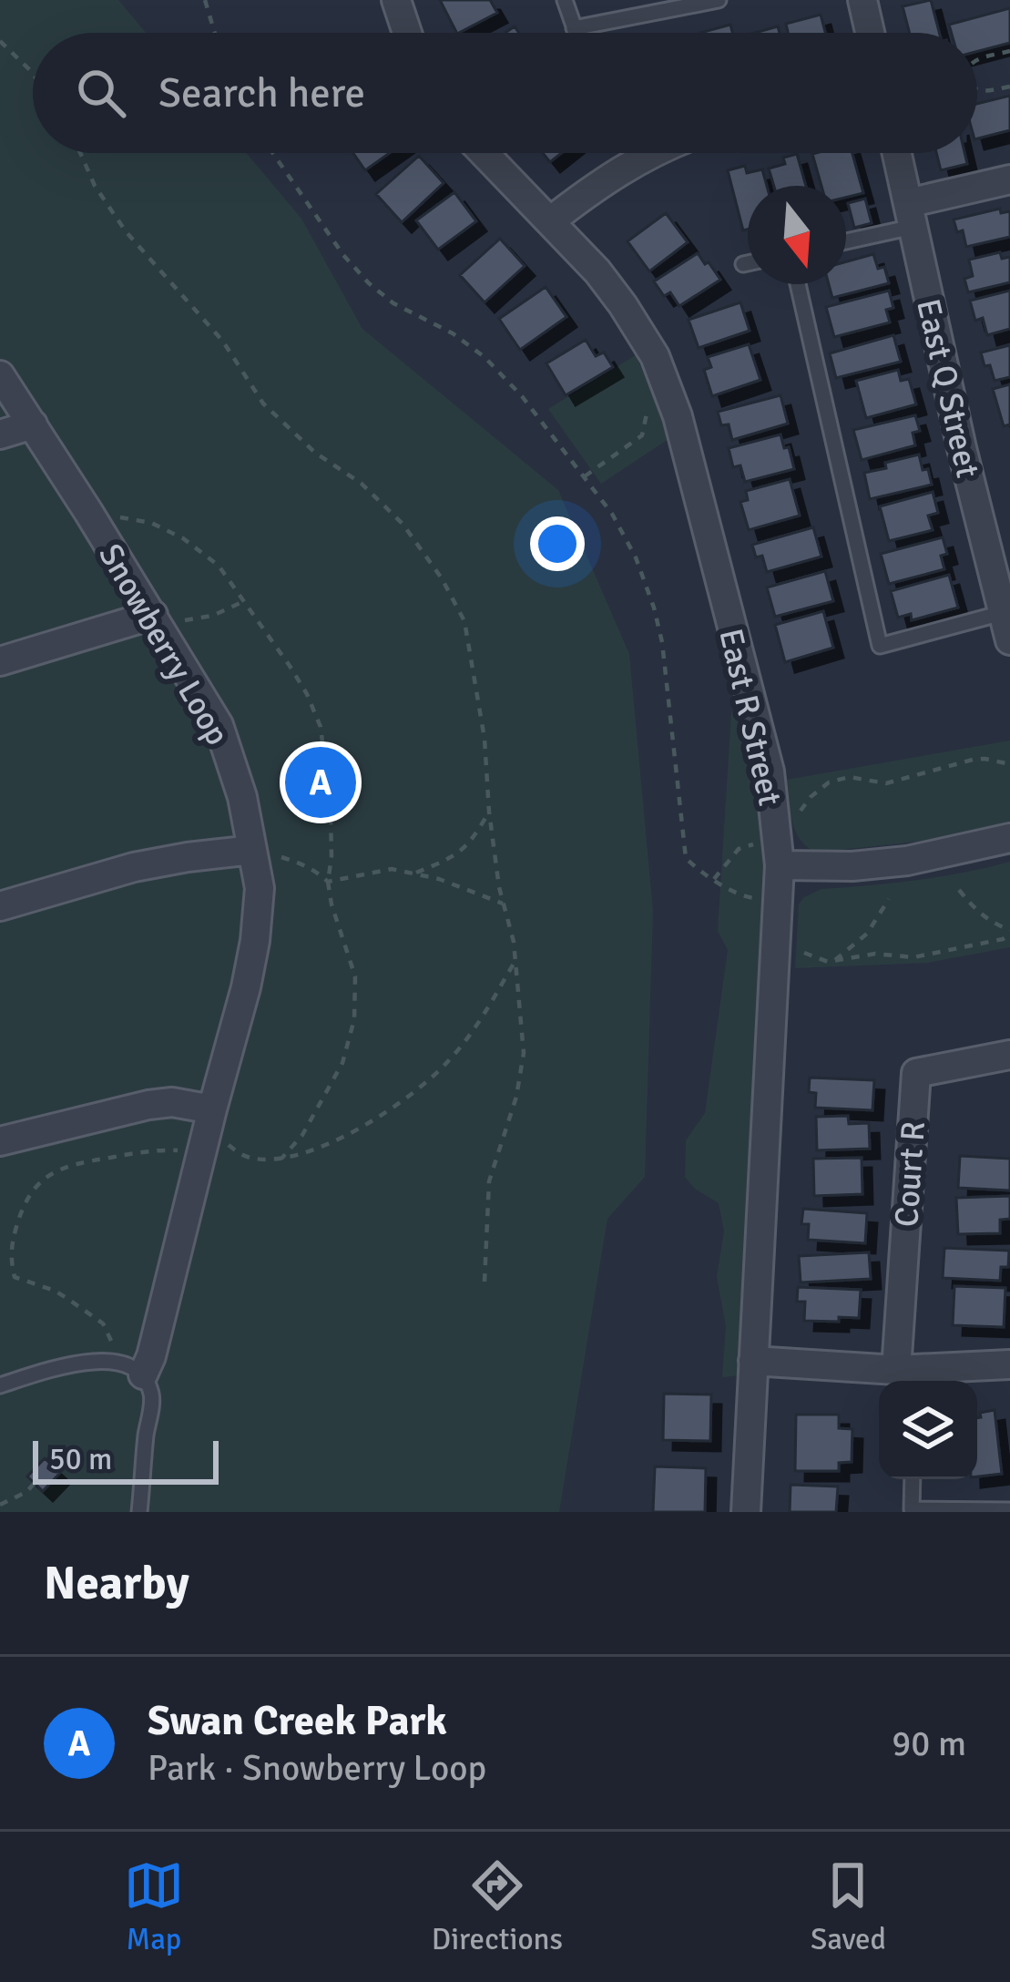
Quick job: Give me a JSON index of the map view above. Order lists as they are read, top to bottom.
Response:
{
  "streets": {
    "street": [
      "East Q Street",
      "Snowberry Loop",
      "East R Street",
      "Court R"
    ]
  },
  "scale_bar": "50 m",
  "north": "bottom",
  "page": {
    "search": "Search here",
    "pins": "A",
    "scale": "50 m",
    "heading": "Nearby",
    "list": [
      {
        "mark": "A",
        "name": "Swan Creek Park",
        "note": "Park · Snowberry Loop",
        "value": "90 m"
      }
    ],
    "nav": ["Map", "Directions", "Saved"]
  }
}
